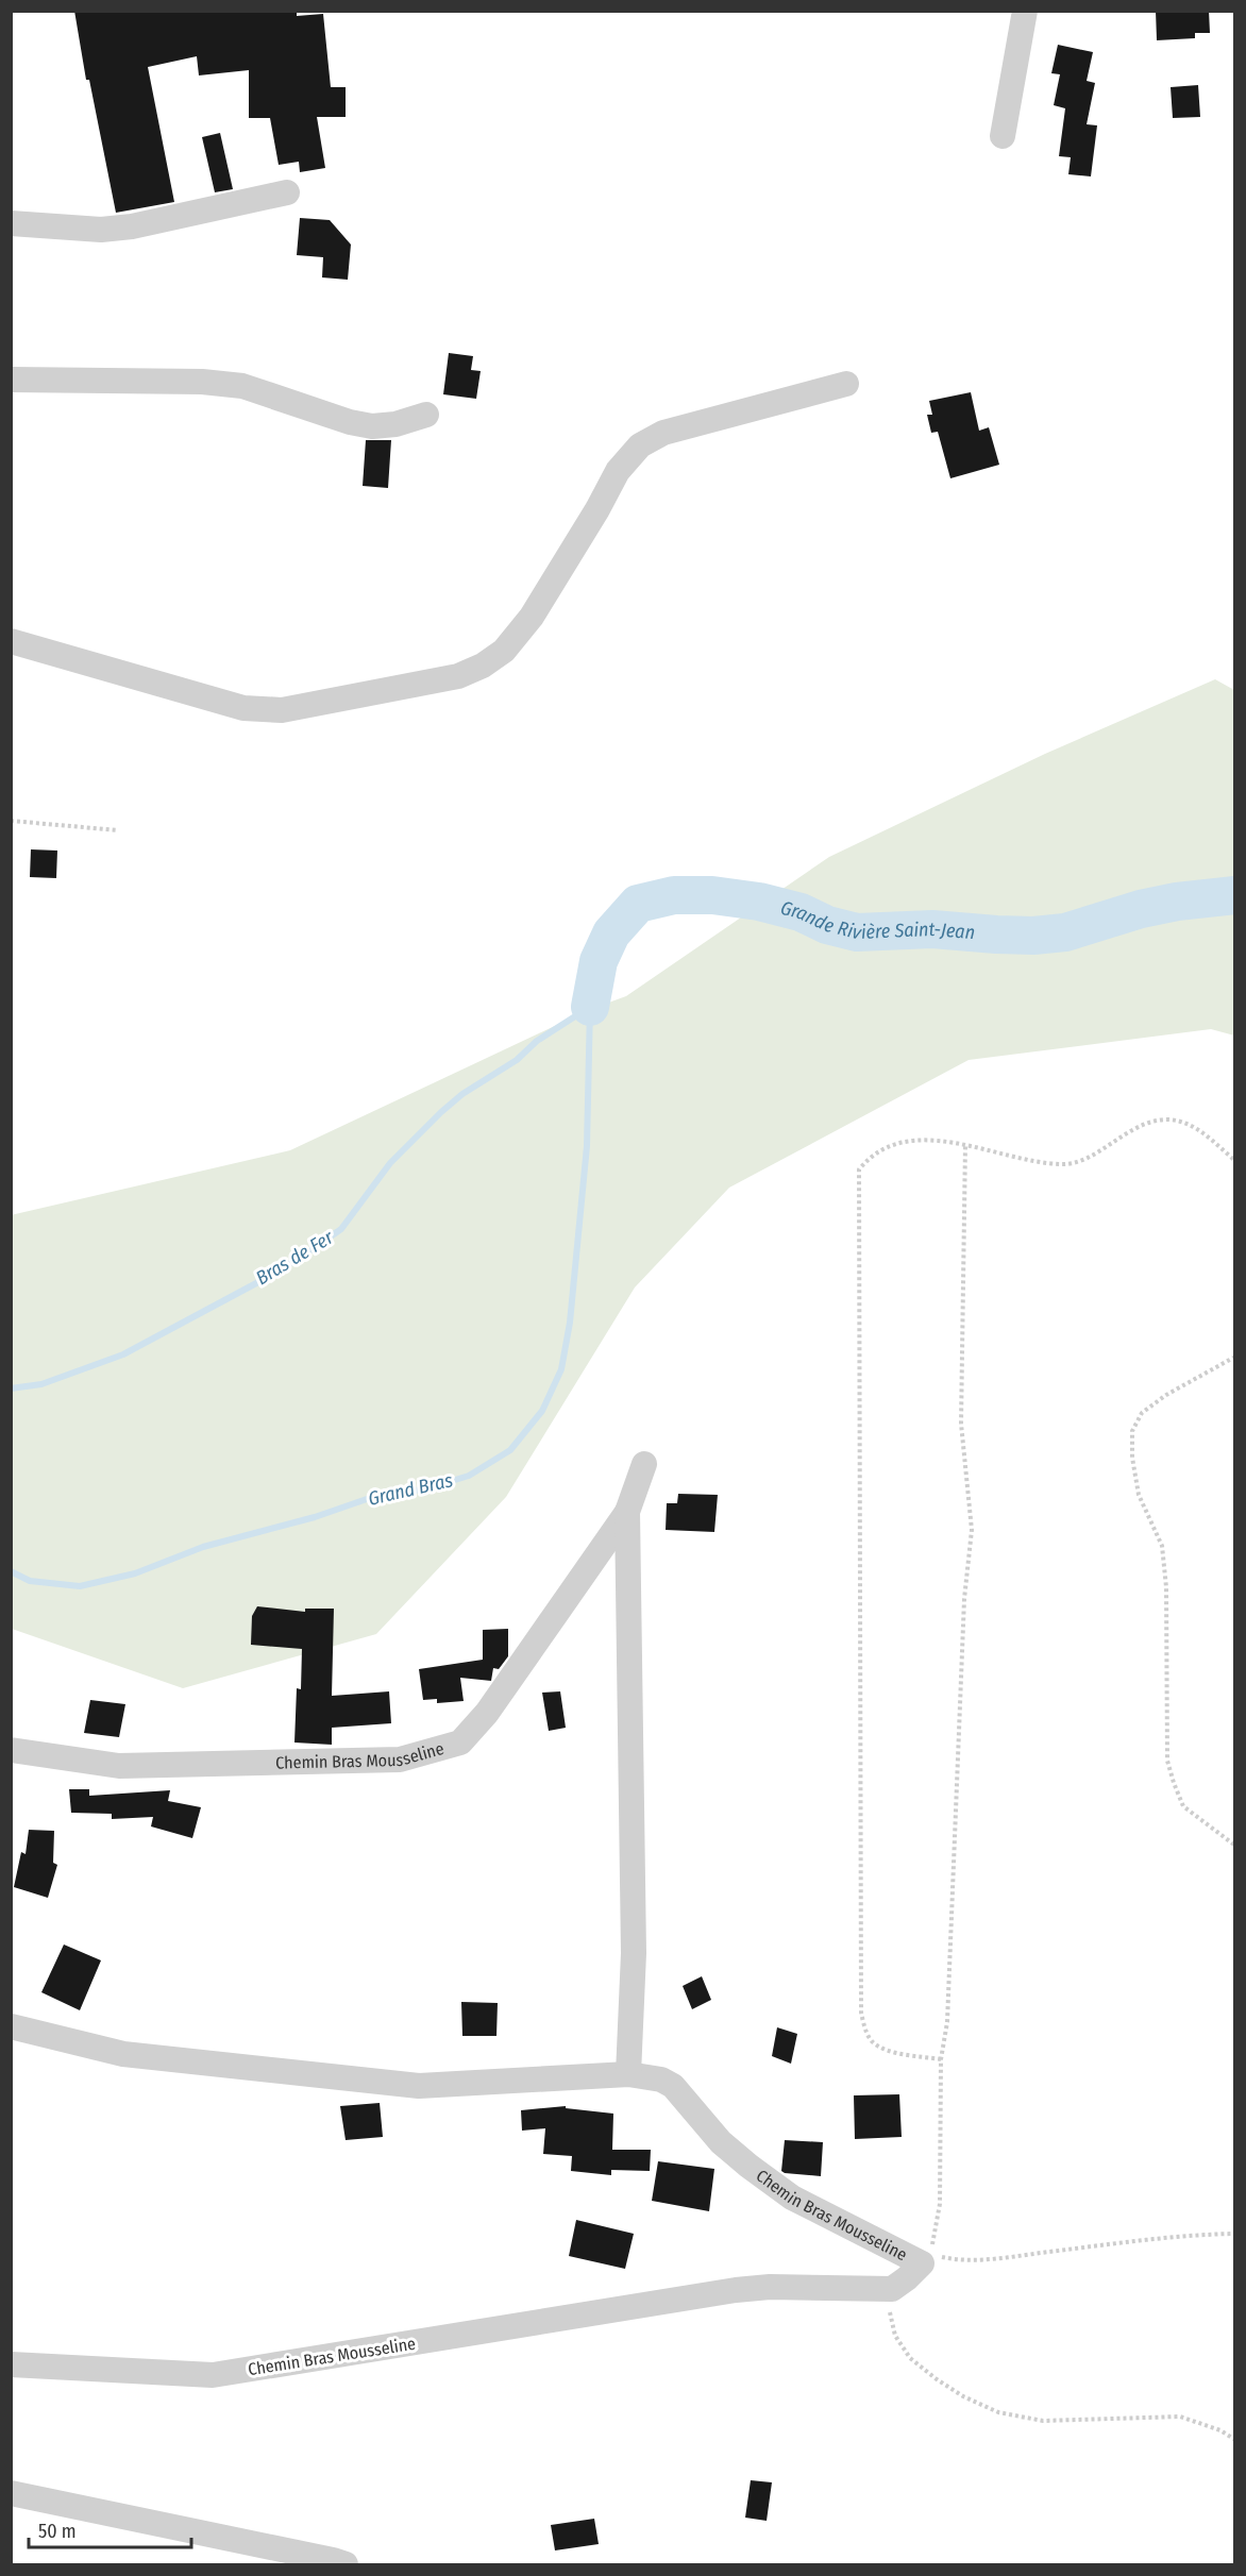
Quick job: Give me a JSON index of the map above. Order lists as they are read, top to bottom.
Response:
{
  "streets": {
    "street": ["Chemin Bras Mousseline"]
  },
  "water": ["Grande Rivière Saint-Jean", "Bras de Fer", "Grand Bras"],
  "scale_bar": "50 m"
}
